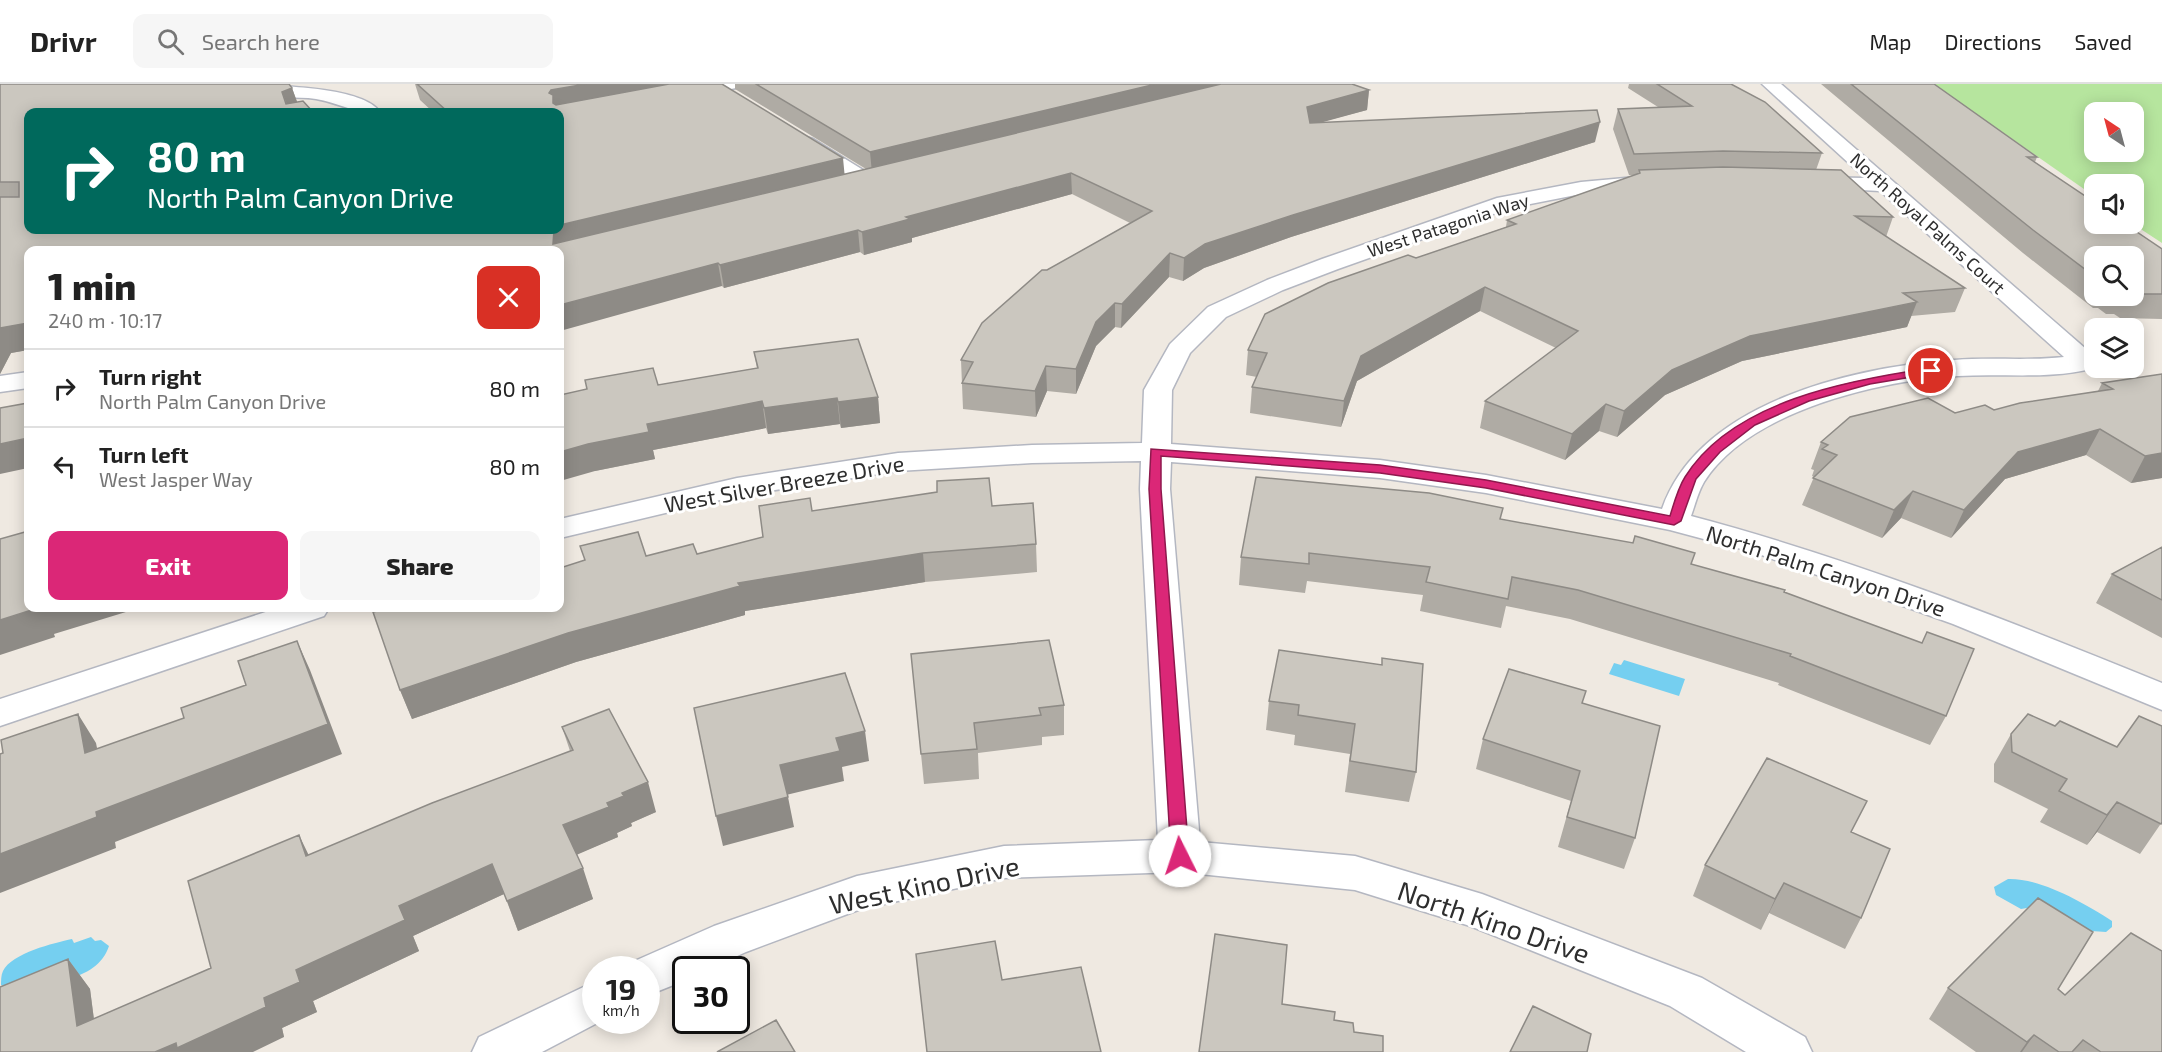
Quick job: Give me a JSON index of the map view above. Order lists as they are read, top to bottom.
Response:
{
  "streets": {
    "street": [
      "North Royal Palms Court",
      "West Patagonia Way",
      "West Silver Breeze Drive",
      "North Palm Canyon Drive",
      "West Kino Drive",
      "North Kino Drive"
    ]
  },
  "crossings": [
    ["North Royal Palms Court", "North Palm Canyon Drive"],
    ["West Patagonia Way", "West Silver Breeze Drive"],
    ["West Patagonia Way", "North Palm Canyon Drive"],
    ["West Patagonia Way", "West Kino Drive"],
    ["West Patagonia Way", "North Kino Drive"],
    ["West Silver Breeze Drive", "North Palm Canyon Drive"],
    ["West Kino Drive", "North Kino Drive"]
  ],
  "north": "top left",
  "page": {
    "header": "Drivr",
    "search": "Search here",
    "nav": ["Map", "Directions", "Saved"],
    "turn": ["80 m", "North Palm Canyon Drive"],
    "heading": ["1 min", "240 m · 10:17"],
    "list": [
      {
        "name": "Turn right",
        "note": "North Palm Canyon Drive",
        "value": "80 m"
      },
      {
        "name": "Turn left",
        "note": "West Jasper Way",
        "value": "80 m"
      }
    ],
    "buttons": ["Exit", "Share"],
    "speed": "19 km/h",
    "limit": "30"
  }
}
